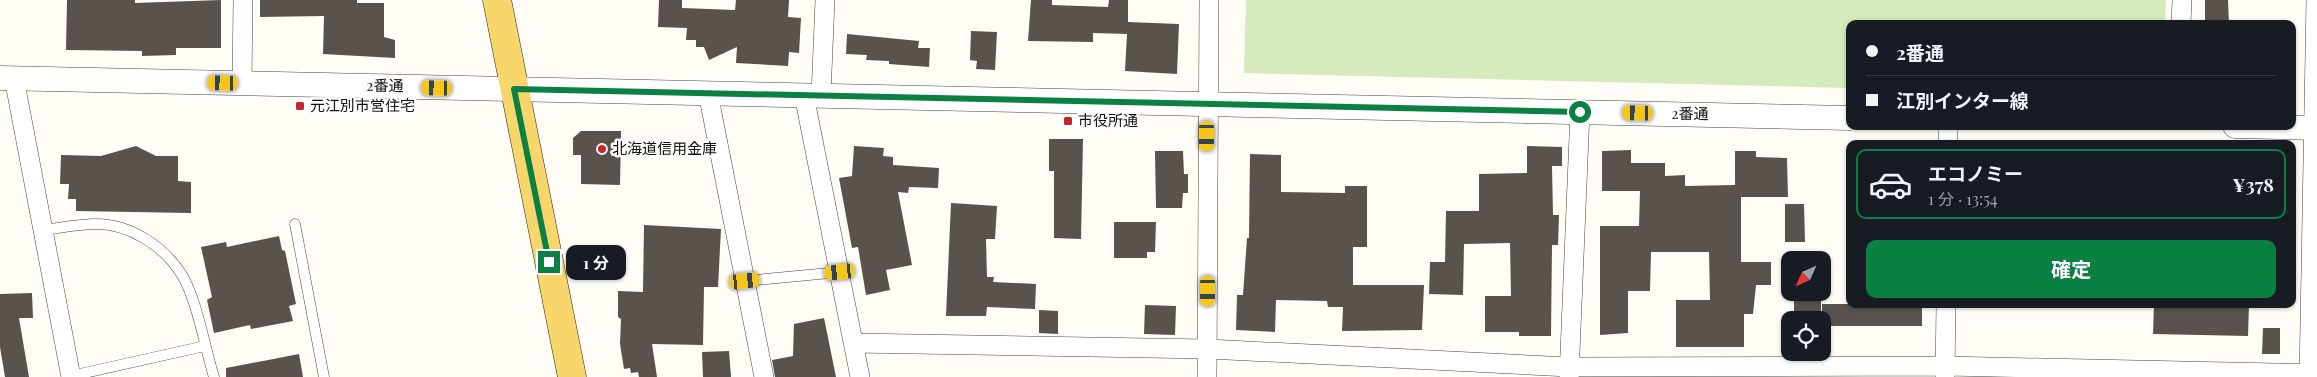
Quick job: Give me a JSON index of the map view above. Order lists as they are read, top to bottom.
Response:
{
  "streets": {
    "street": ["2番通"]
  },
  "places": {
    "transit": ["元江別市営住宅", "市役所通"],
    "other": ["北海道信用金庫"]
  },
  "north": "bottom left",
  "page": {
    "banner": ["2番通", "江別インター線"],
    "list": [
      {
        "name": "エコノミー",
        "note": "1 分 · 13:54",
        "value": "¥378"
      }
    ],
    "buttons": "確定",
    "bubble": "1 分"
  }
}
